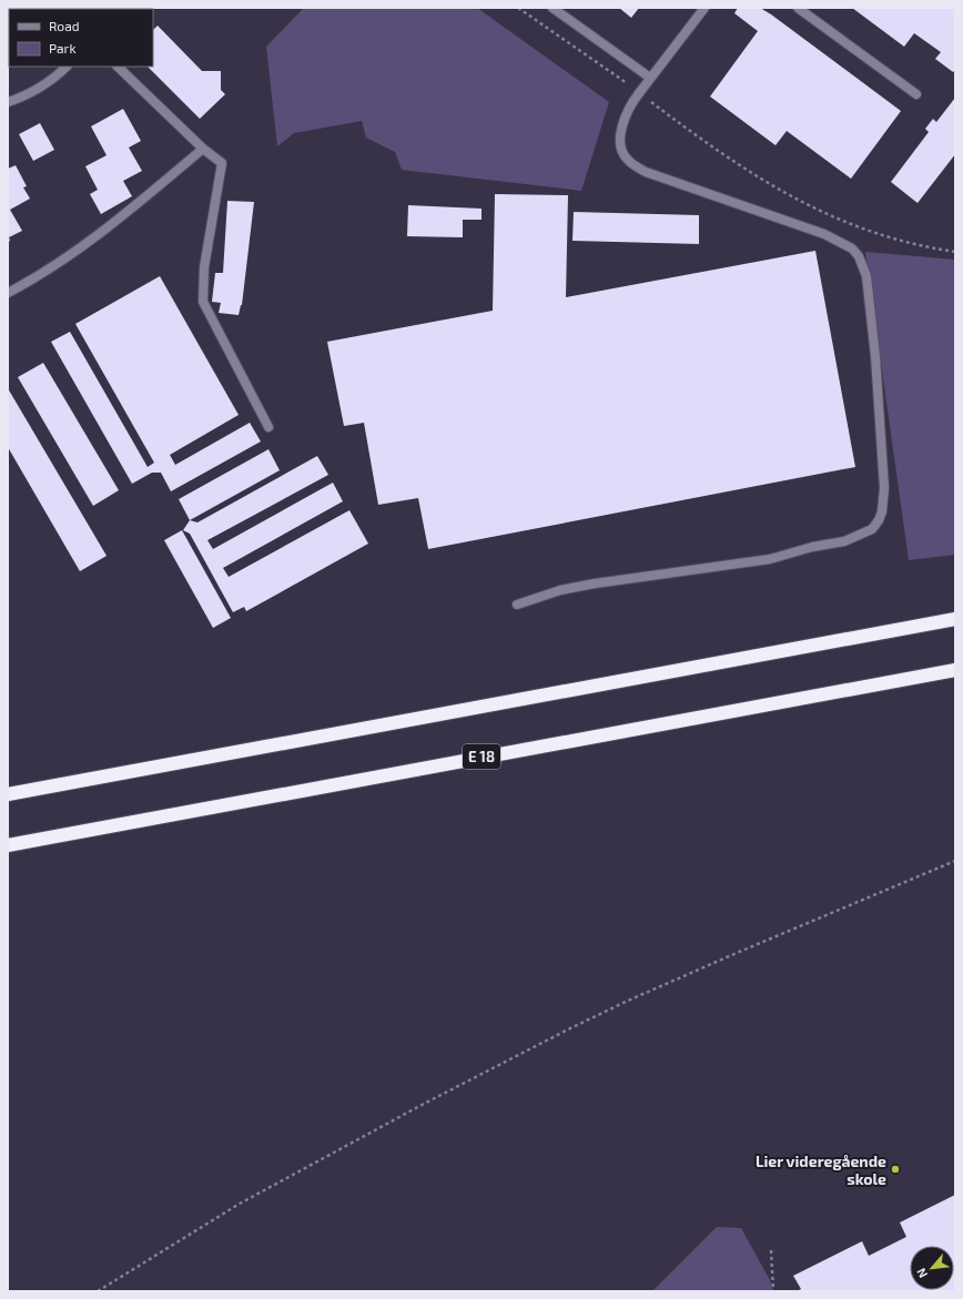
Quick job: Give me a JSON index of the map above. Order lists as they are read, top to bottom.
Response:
{
  "streets": {
    "highway": ["E 18"]
  },
  "places": ["Lier videregående skole"],
  "legend": ["Road", "Park"],
  "north": "bottom left"
}
